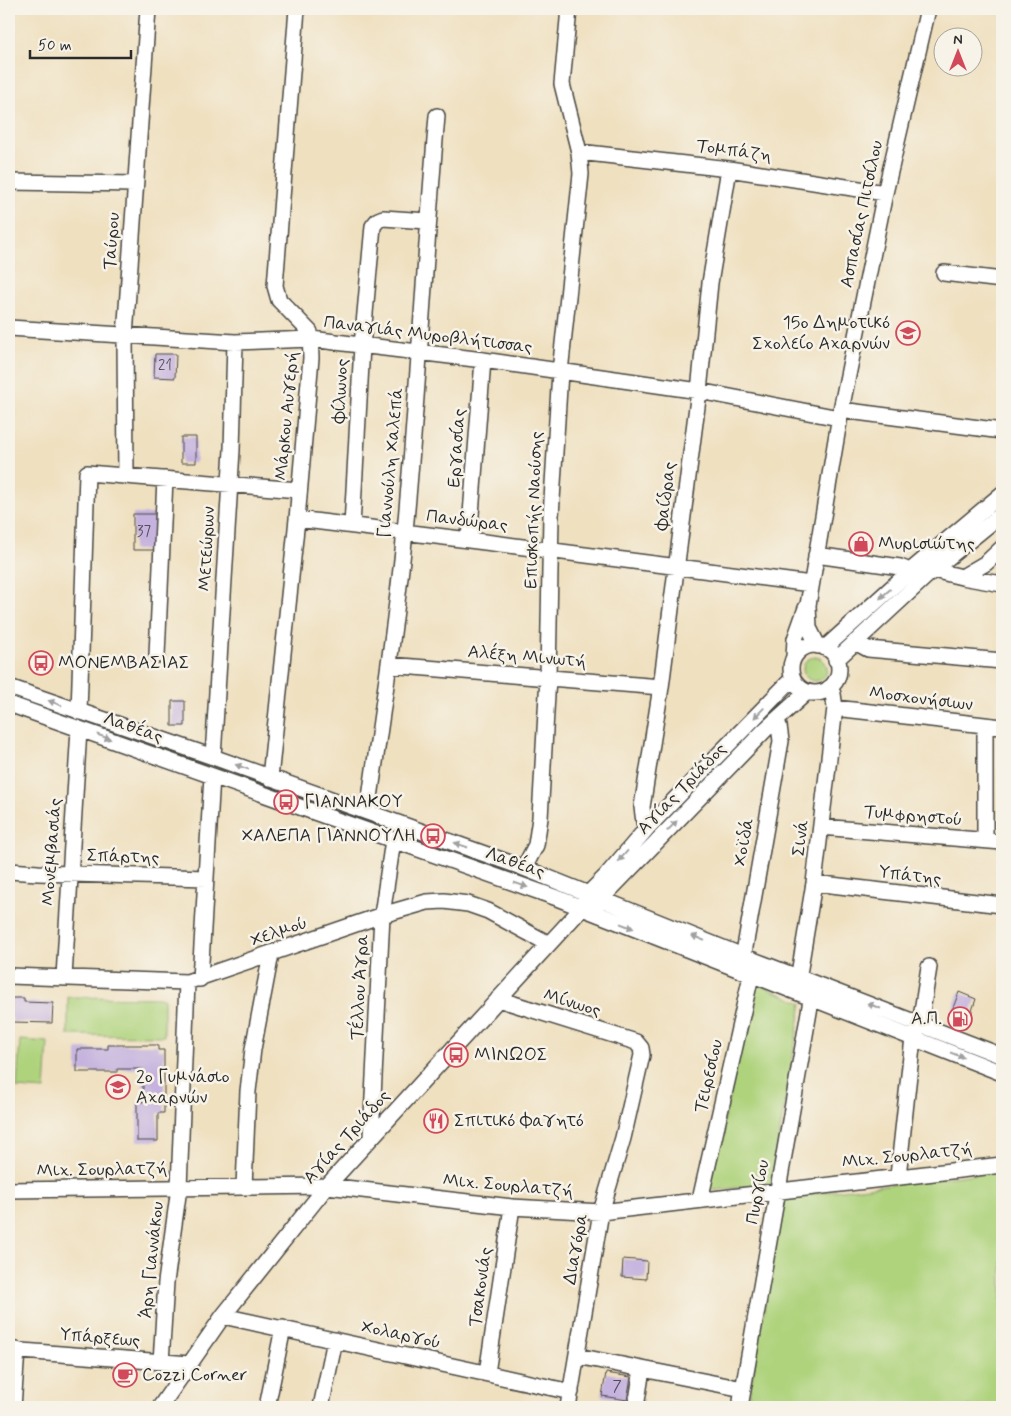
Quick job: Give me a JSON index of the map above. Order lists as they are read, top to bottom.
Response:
{
  "streets": {
    "street": [
      "Τομπάζη",
      "Ασπασίας Πιτσίλου",
      "Ταύρου",
      "Παναγιάς Μυροβλήτισσας",
      "Φίλωνος",
      "Μάρκου Αυγερή",
      "Εργασίας",
      "Γιαννούλη Χαλεπά",
      "Φαίδρας",
      "Επισκοπής Ναούσης",
      "Πανδώρας",
      "Μετεώρων",
      "Αλέξη Μινωτή",
      "Μοσχονήσιων",
      "Λαθέας",
      "Αγίας Τριάδος",
      "Τυμφρηστού",
      "Σινά",
      "Χοϊδά",
      "Μονεμβασιάς",
      "Σπάρτης",
      "Υπάτης",
      "Χελμού",
      "Τέλλου Άγρα",
      "Μίνωος",
      "Τειρεσίου",
      "Μιχ. Σουρλατζή",
      "Πυργίου",
      "Διαγόρα",
      "Άρη Γιαννάκου",
      "Τσακονιάς",
      "Χολαργού",
      "Υπάρξεως"
    ]
  },
  "crossings": [
    ["Τομπάζη", "Ασπασίας Πιτσίλου"],
    ["Τομπάζη", "Φαίδρας"],
    ["Τομπάζη", "Επισκοπής Ναούσης"],
    ["Ασπασίας Πιτσίλου", "Παναγιάς Μυροβλήτισσας"],
    ["Ασπασίας Πιτσίλου", "Πανδώρας"],
    ["Ασπασίας Πιτσίλου", "Αγίας Τριάδος"],
    ["Ασπασίας Πιτσίλου", "Σινά"],
    ["Ταύρου", "Παναγιάς Μυροβλήτισσας"],
    ["Παναγιάς Μυροβλήτισσας", "Φίλωνος"],
    ["Παναγιάς Μυροβλήτισσας", "Μάρκου Αυγερή"],
    ["Παναγιάς Μυροβλήτισσας", "Εργασίας"],
    ["Παναγιάς Μυροβλήτισσας", "Γιαννούλη Χαλεπά"],
    ["Παναγιάς Μυροβλήτισσας", "Φαίδρας"],
    ["Παναγιάς Μυροβλήτισσας", "Επισκοπής Ναούσης"],
    ["Παναγιάς Μυροβλήτισσας", "Μετεώρων"],
    ["Φίλωνος", "Γιαννούλη Χαλεπά"],
    ["Φίλωνος", "Πανδώρας"],
    ["Μάρκου Αυγερή", "Πανδώρας"],
    ["Μάρκου Αυγερή", "Λαθέας"],
    ["Εργασίας", "Πανδώρας"],
    ["Γιαννούλη Χαλεπά", "Πανδώρας"],
    ["Γιαννούλη Χαλεπά", "Αλέξη Μινωτή"],
    ["Γιαννούλη Χαλεπά", "Λαθέας"],
    ["Φαίδρας", "Πανδώρας"],
    ["Φαίδρας", "Αλέξη Μινωτή"],
    ["Φαίδρας", "Αγίας Τριάδος"],
    ["Επισκοπής Ναούσης", "Πανδώρας"],
    ["Επισκοπής Ναούσης", "Αλέξη Μινωτή"],
    ["Επισκοπής Ναούσης", "Λαθέας"],
    ["Μετεώρων", "Λαθέας"],
    ["Μοσχονήσιων", "Σινά"],
    ["Λαθέας", "Αγίας Τριάδος"],
    ["Λαθέας", "Σινά"],
    ["Λαθέας", "Χοϊδά"],
    ["Λαθέας", "Μονεμβασιάς"],
    ["Λαθέας", "Τέλλου Άγρα"],
    ["Λαθέας", "Τειρεσίου"],
    ["Λαθέας", "Πυργίου"],
    ["Αγίας Τριάδος", "Σινά"],
    ["Αγίας Τριάδος", "Χοϊδά"],
    ["Αγίας Τριάδος", "Χελμού"],
    ["Αγίας Τριάδος", "Τέλλου Άγρα"],
    ["Αγίας Τριάδος", "Μίνωος"],
    ["Αγίας Τριάδος", "Μιχ. Σουρλατζή"],
    ["Αγίας Τριάδος", "Χολαργού"],
    ["Αγίας Τριάδος", "Υπάρξεως"],
    ["Τυμφρηστού", "Σινά"],
    ["Σινά", "Υπάτης"],
    ["Χοϊδά", "Τειρεσίου"],
    ["Μονεμβασιάς", "Σπάρτης"],
    ["Μονεμβασιάς", "Χελμού"],
    ["Χελμού", "Τέλλου Άγρα"],
    ["Χελμού", "Άρη Γιαννάκου"],
    ["Μίνωος", "Διαγόρα"],
    ["Τειρεσίου", "Μιχ. Σουρλατζή"],
    ["Μιχ. Σουρλατζή", "Πυργίου"],
    ["Μιχ. Σουρλατζή", "Διαγόρα"],
    ["Μιχ. Σουρλατζή", "Άρη Γιαννάκου"],
    ["Μιχ. Σουρλατζή", "Τσακονιάς"],
    ["Διαγόρα", "Χολαργού"],
    ["Άρη Γιαννάκου", "Υπάρξεως"],
    ["Τσακονιάς", "Χολαργού"]
  ],
  "places": {
    "school or university": ["15ο Δημοτικό Σχολείο Αχαρνών", "2ο Γυμνάσιο Αχαρνών"],
    "shop": ["Μυρισιώτης"],
    "bus stop": [
      "ΜΟΝΕΜΒΑΣΙΑΣ",
      "ΓΙΑΝΝΑΚΟΥ",
      "ΧΑΛΕΠΑ ΓΙΑΝΝΟΥΛΗ",
      "ΜΙΝΩΟΣ"
    ],
    "fuel station": ["Α.Π."],
    "restaurant": ["Σπιτικό Φαγητό"],
    "cafe": ["Cozzi Corner"]
  },
  "house_numbers": ["21", "37", "7"],
  "scale_bar": "50 m",
  "north": "top"
}
